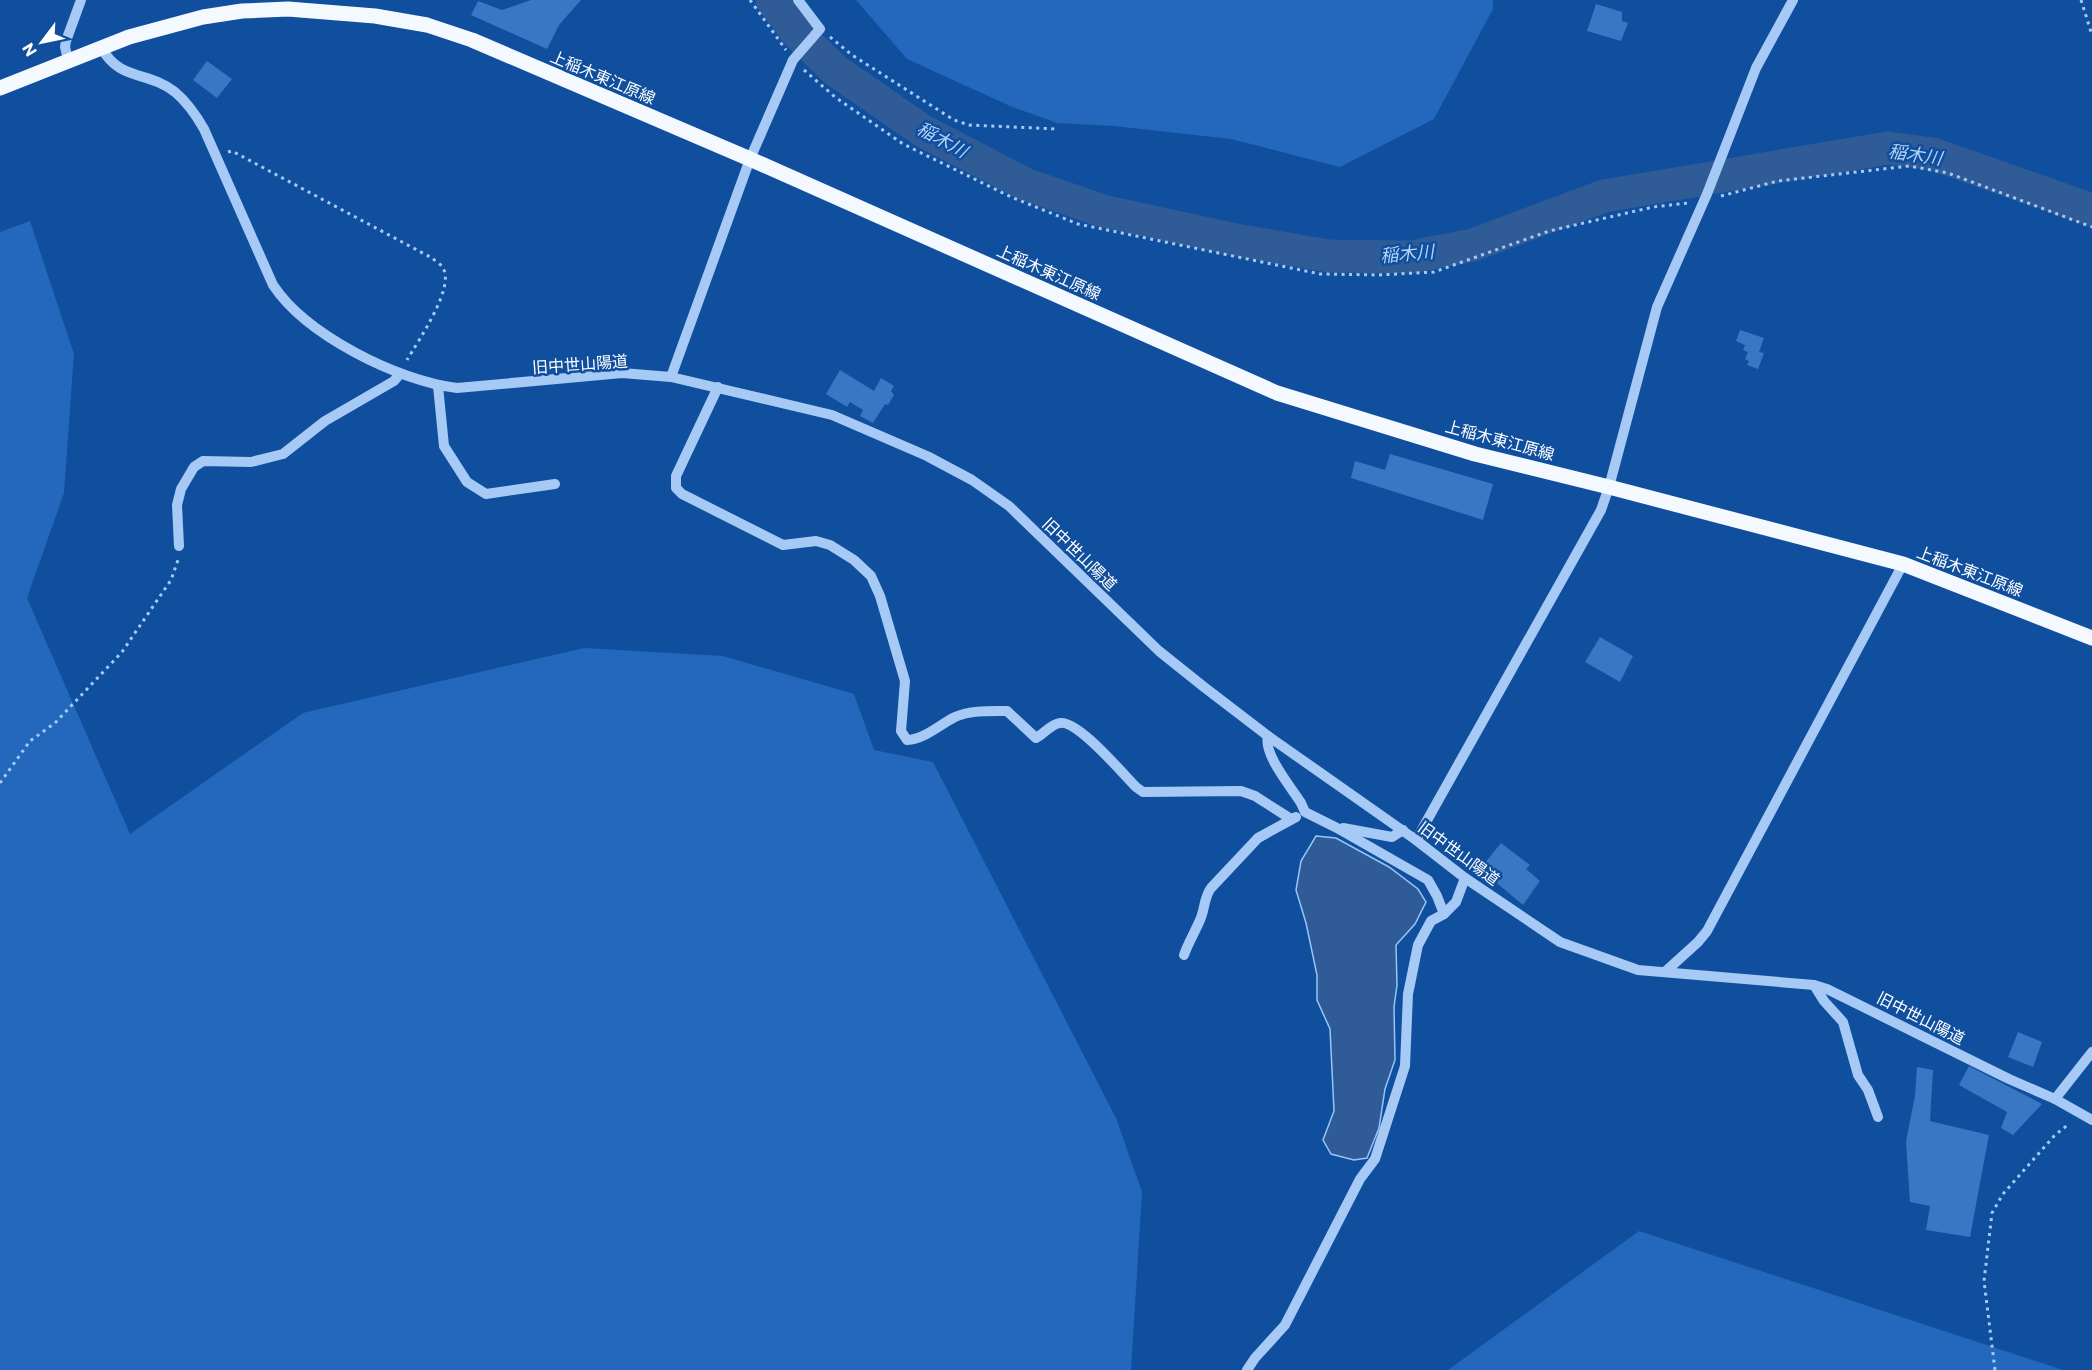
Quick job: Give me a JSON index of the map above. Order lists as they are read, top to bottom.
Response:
{
  "streets": {
    "main road": ["上稲木東江原線"],
    "street": ["旧中世山陽道"]
  },
  "crossings": [
    ["上稲木東江原線", "旧中世山陽道"]
  ],
  "water": ["稲木川"],
  "north": "bottom left"
}
